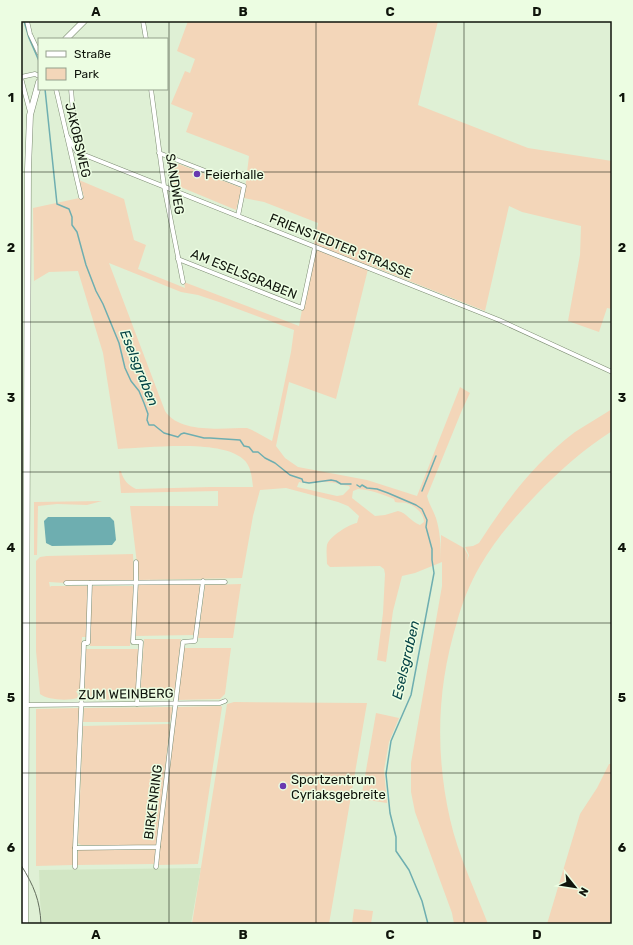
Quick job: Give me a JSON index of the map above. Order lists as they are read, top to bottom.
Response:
{
  "streets": {
    "street": [
      "JAKOBSWEG",
      "SANDWEG",
      "FRIENSTEDTER STRASSE",
      "AM ESELSGRABEN",
      "ZUM WEINBERG",
      "BIRKENRING"
    ]
  },
  "crossings": [
    ["SANDWEG", "FRIENSTEDTER STRASSE"],
    ["SANDWEG", "AM ESELSGRABEN"],
    ["FRIENSTEDTER STRASSE", "AM ESELSGRABEN"],
    ["ZUM WEINBERG", "BIRKENRING"]
  ],
  "water": ["Eselsgraben"],
  "places": ["Feierhalle", "Sportzentrum Cyriaksgebreite"],
  "legend": ["Straße", "Park"],
  "north": "bottom right",
  "grid": {
    "columns": [
      "A",
      "B",
      "C",
      "D"
    ],
    "rows": [
      "1",
      "2",
      "3",
      "4",
      "5",
      "6"
    ]
  }
}
